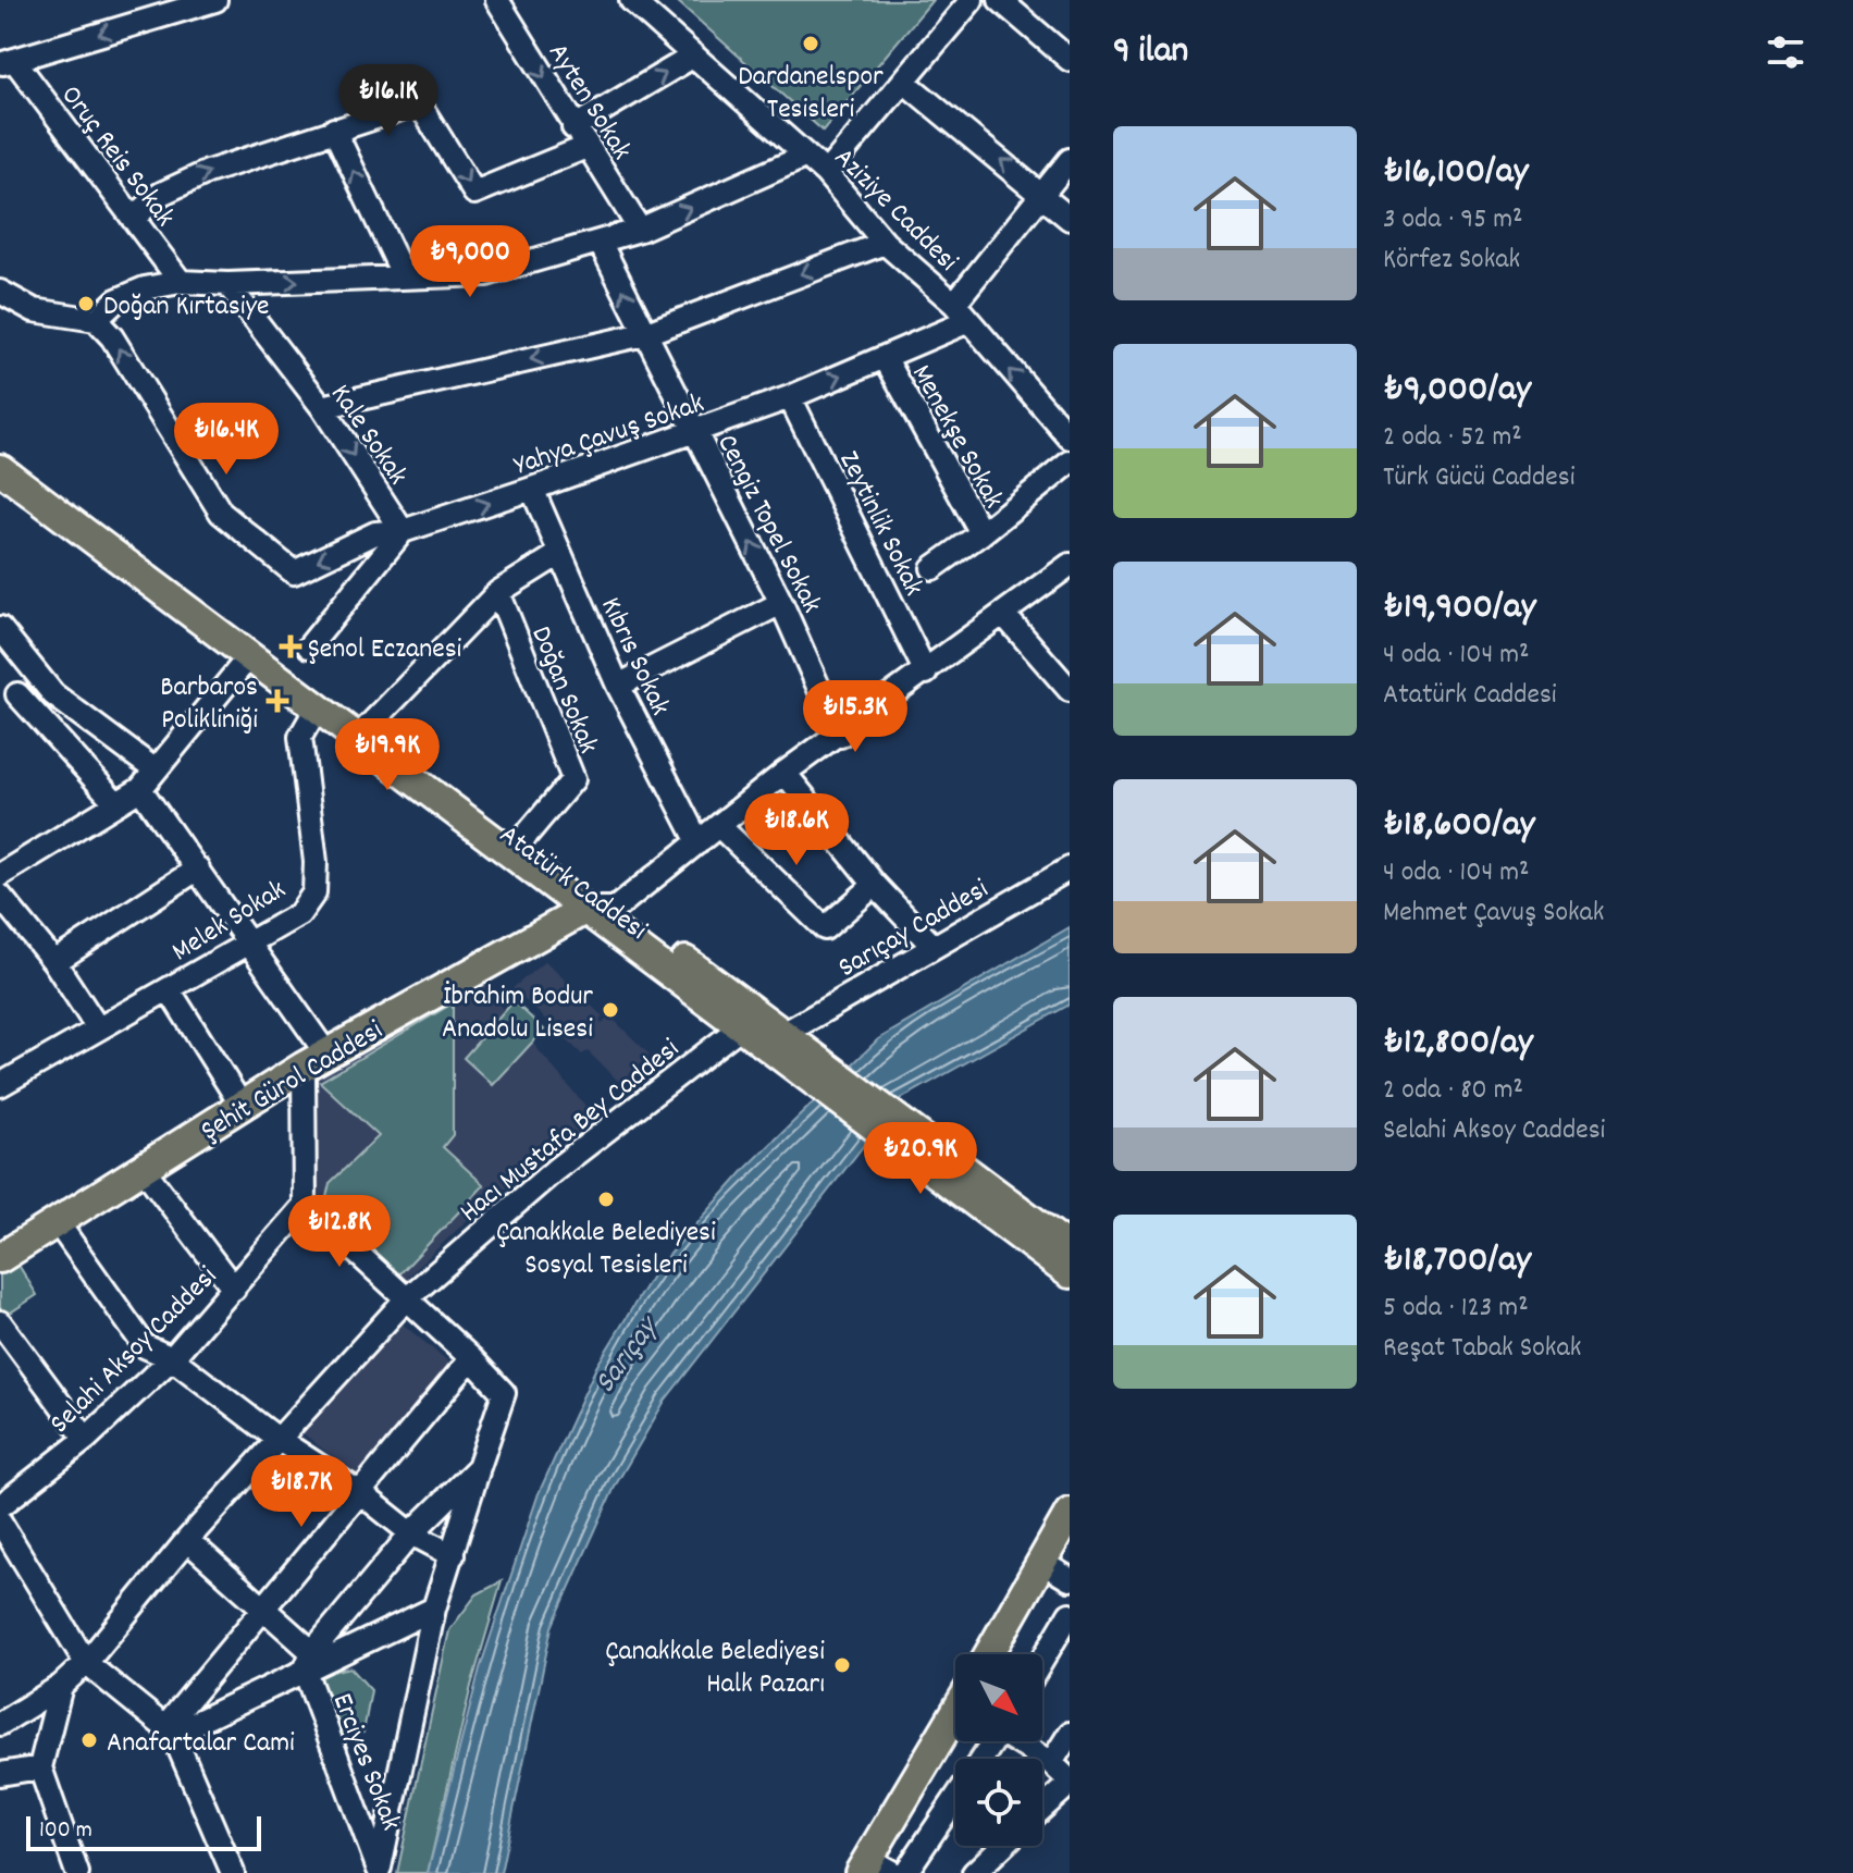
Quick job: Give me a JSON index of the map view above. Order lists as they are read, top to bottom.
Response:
{
  "streets": {
    "main road": ["Atatürk Caddesi", "Şehit Gürol Caddesi"],
    "street": [
      "Ayten Sokak",
      "Oruç Reis Sokak",
      "Aziziye Caddesi",
      "Yahya Çavuş Sokak",
      "Kale Sokak",
      "Menekşe Sokak",
      "Cengiz Topel Sokak",
      "Zeytinlik Sokak",
      "Kıbrıs Sokak",
      "Doğan Sokak",
      "Melek Sokak",
      "Sarıçay Caddesi",
      "Hacı Mustafa Bey Caddesi",
      "Selahi Aksoy Caddesi",
      "Erciyes Sokak"
    ]
  },
  "crossings": [
    ["Aziziye Caddesi", "Yahya Çavuş Sokak"],
    ["Yahya Çavuş Sokak", "Kale Sokak"],
    ["Yahya Çavuş Sokak", "Menekşe Sokak"],
    ["Yahya Çavuş Sokak", "Cengiz Topel Sokak"],
    ["Yahya Çavuş Sokak", "Zeytinlik Sokak"],
    ["Yahya Çavuş Sokak", "Kıbrıs Sokak"],
    ["Doğan Sokak", "Atatürk Caddesi"],
    ["Atatürk Caddesi", "Melek Sokak"],
    ["Atatürk Caddesi", "Sarıçay Caddesi"],
    ["Atatürk Caddesi", "Şehit Gürol Caddesi"],
    ["Atatürk Caddesi", "Hacı Mustafa Bey Caddesi"]
  ],
  "one_way": ["Ayten Sokak", "Kale Sokak", "Cengiz Topel Sokak"],
  "water": ["Sarıçay"],
  "places": {
    "other": [
      "Dardanelspor Tesisleri",
      "Doğan Kırtasiye",
      "İbrahim Bodur Anadolu Lisesi",
      "Çanakkale Belediyesi Sosyal Tesisleri",
      "Çanakkale Belediyesi Halk Pazarı",
      "Anafartalar Cami"
    ],
    "health": ["Şenol Eczanesi", "Barbaros Polikliniği"]
  },
  "scale_bar": "100 m",
  "north": "bottom right",
  "page": {
    "heading": "9 ilan",
    "price": [
      "₺16.1K",
      "₺9,000",
      "₺16.4K",
      "₺15.3K",
      "₺19.9K",
      "₺18.6K",
      "₺20.9K",
      "₺12.8K",
      "₺18.7K"
    ],
    "list": [
      {
        "name": "₺16,100/ay",
        "note": "3 oda · 95 m² · Körfez Sokak"
      },
      {
        "name": "₺9,000/ay",
        "note": "2 oda · 52 m² · Türk Gücü Caddesi"
      },
      {
        "name": "₺19,900/ay",
        "note": "4 oda · 104 m² · Atatürk Caddesi"
      },
      {
        "name": "₺18,600/ay",
        "note": "4 oda · 104 m² · Mehmet Çavuş Sokak"
      },
      {
        "name": "₺12,800/ay",
        "note": "2 oda · 80 m² · Selahi Aksoy Caddesi"
      },
      {
        "name": "₺18,700/ay",
        "note": "5 oda · 123 m² · Reşat Tabak Sokak"
      }
    ],
    "scale": "100 m"
  }
}
